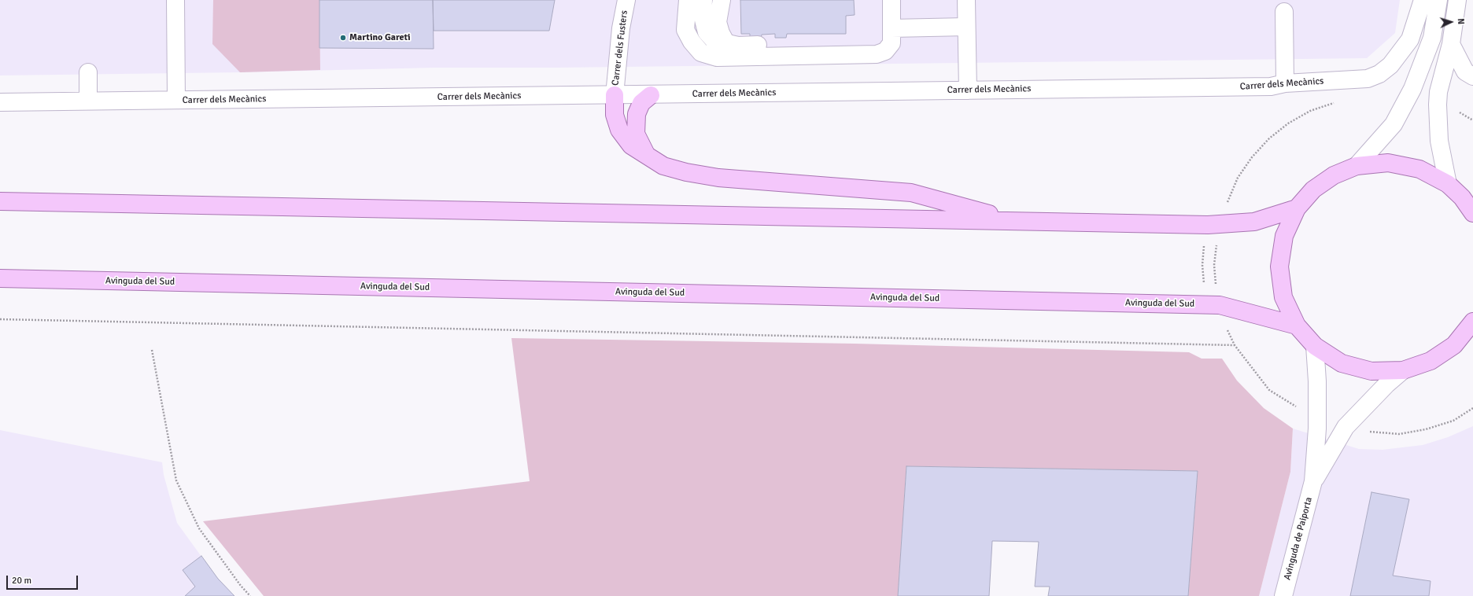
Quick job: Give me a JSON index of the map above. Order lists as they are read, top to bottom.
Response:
{
  "streets": {
    "main road": ["Avinguda del Sud"],
    "street": ["Carrer dels Fusters", "Carrer dels Mecànics", "Avinguda de Paiporta"]
  },
  "crossings": [
    ["Carrer dels Fusters", "Carrer dels Mecànics"]
  ],
  "places": ["Martino Gareti"],
  "scale_bar": "20 m",
  "north": "right"
}
